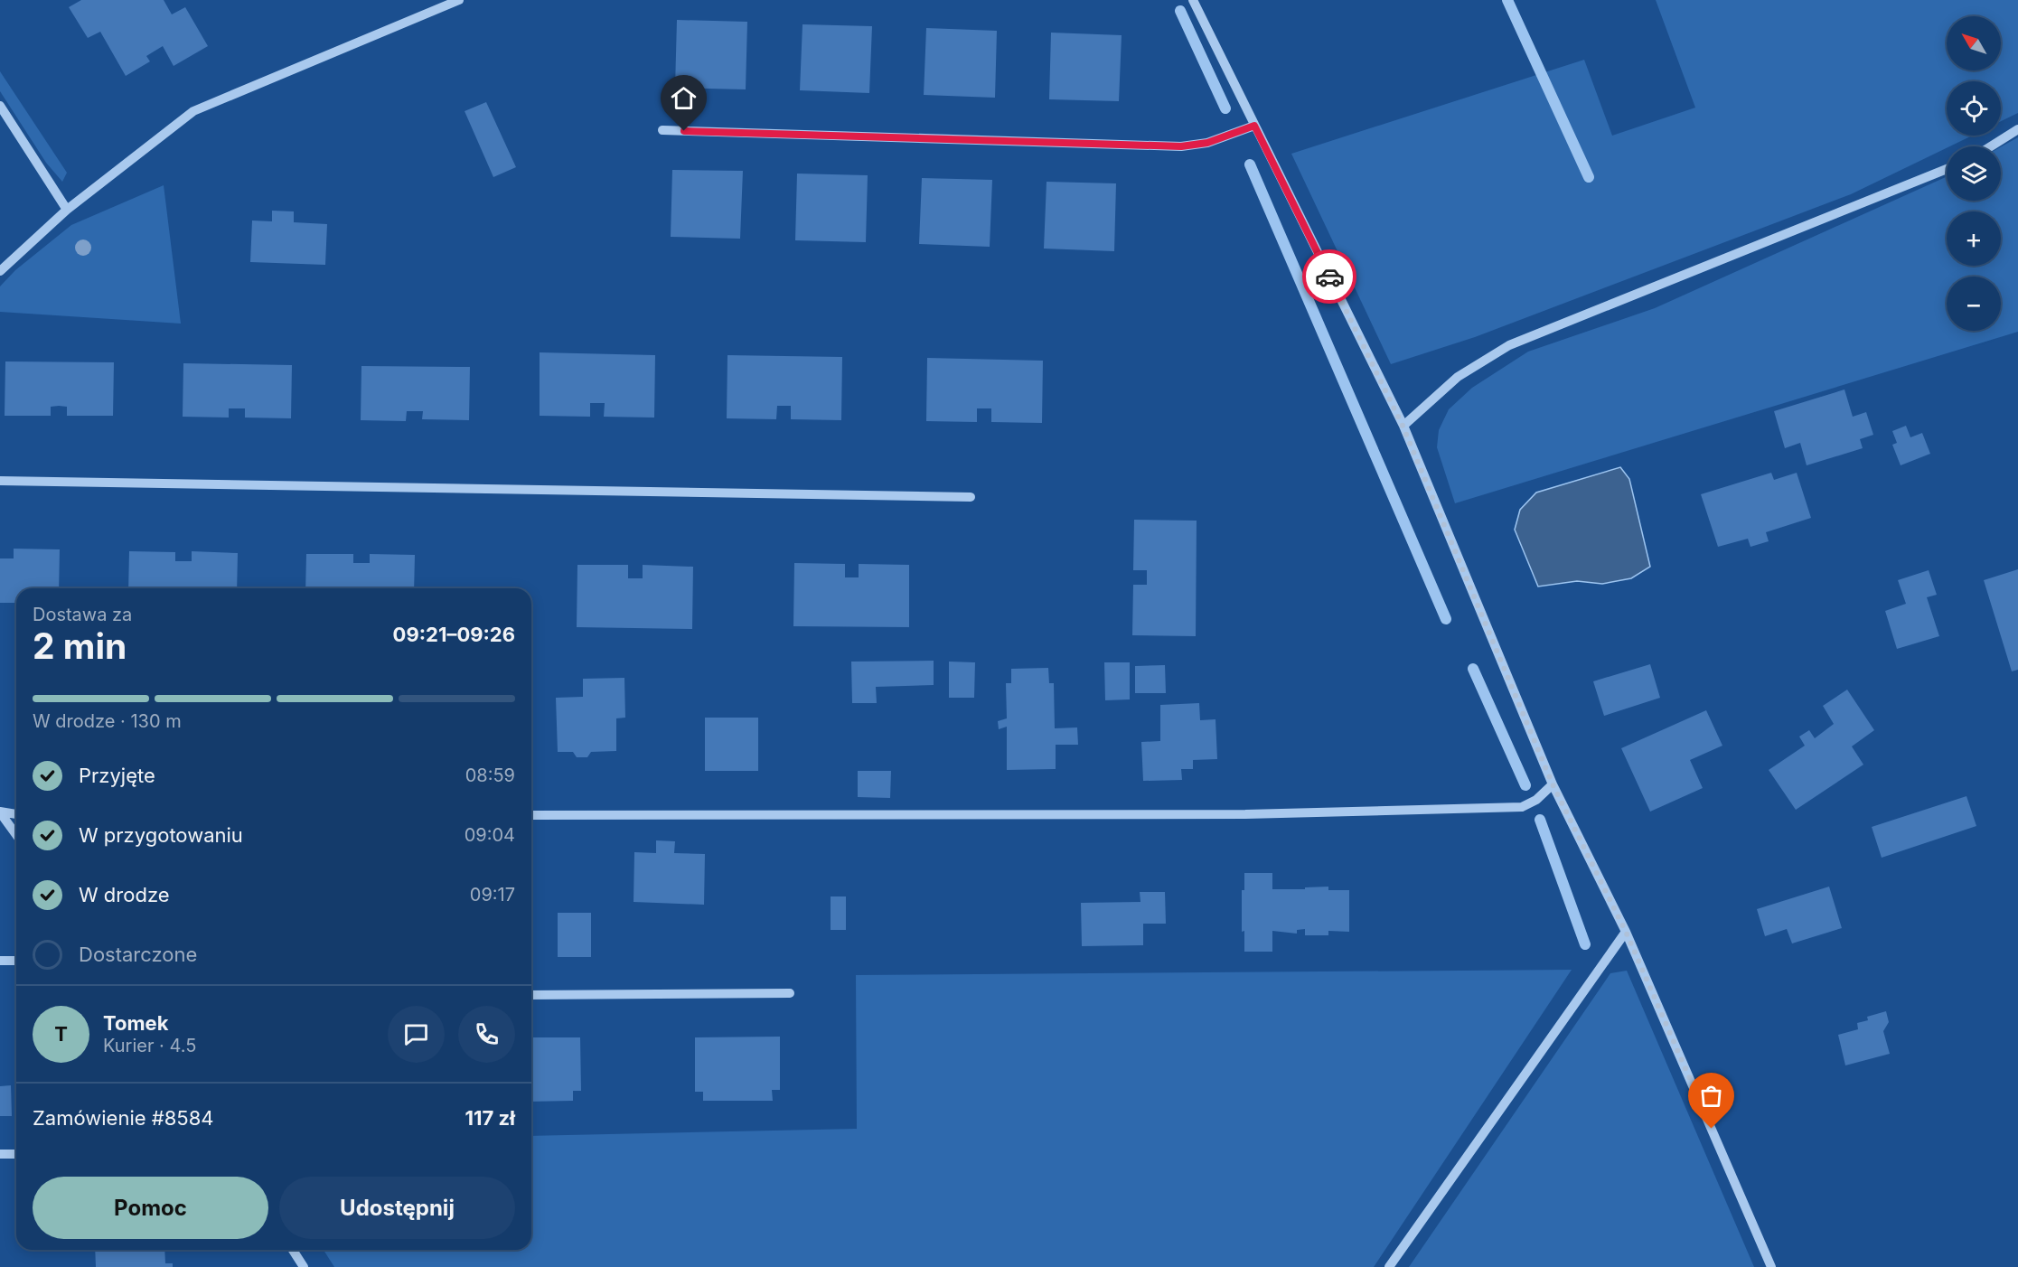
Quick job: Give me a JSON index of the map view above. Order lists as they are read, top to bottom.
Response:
{
  "north": "top left",
  "page": {
    "map_buttons": ["+", "−"],
    "heading": ["2 min", "Dostawa za", "09:21–09:26"],
    "panel": [
      "Tomek",
      "Kurier · 4.5",
      "Zamówienie #8584",
      "117 zł"
    ],
    "bar": "W drodze · 130 m",
    "list": [
      ["Przyjęte", "08:59"],
      ["W przygotowaniu", "09:04"],
      ["W drodze", "09:17"],
      "Dostarczone"
    ],
    "round": "T",
    "buttons": ["Pomoc", "Udostępnij"]
  }
}
